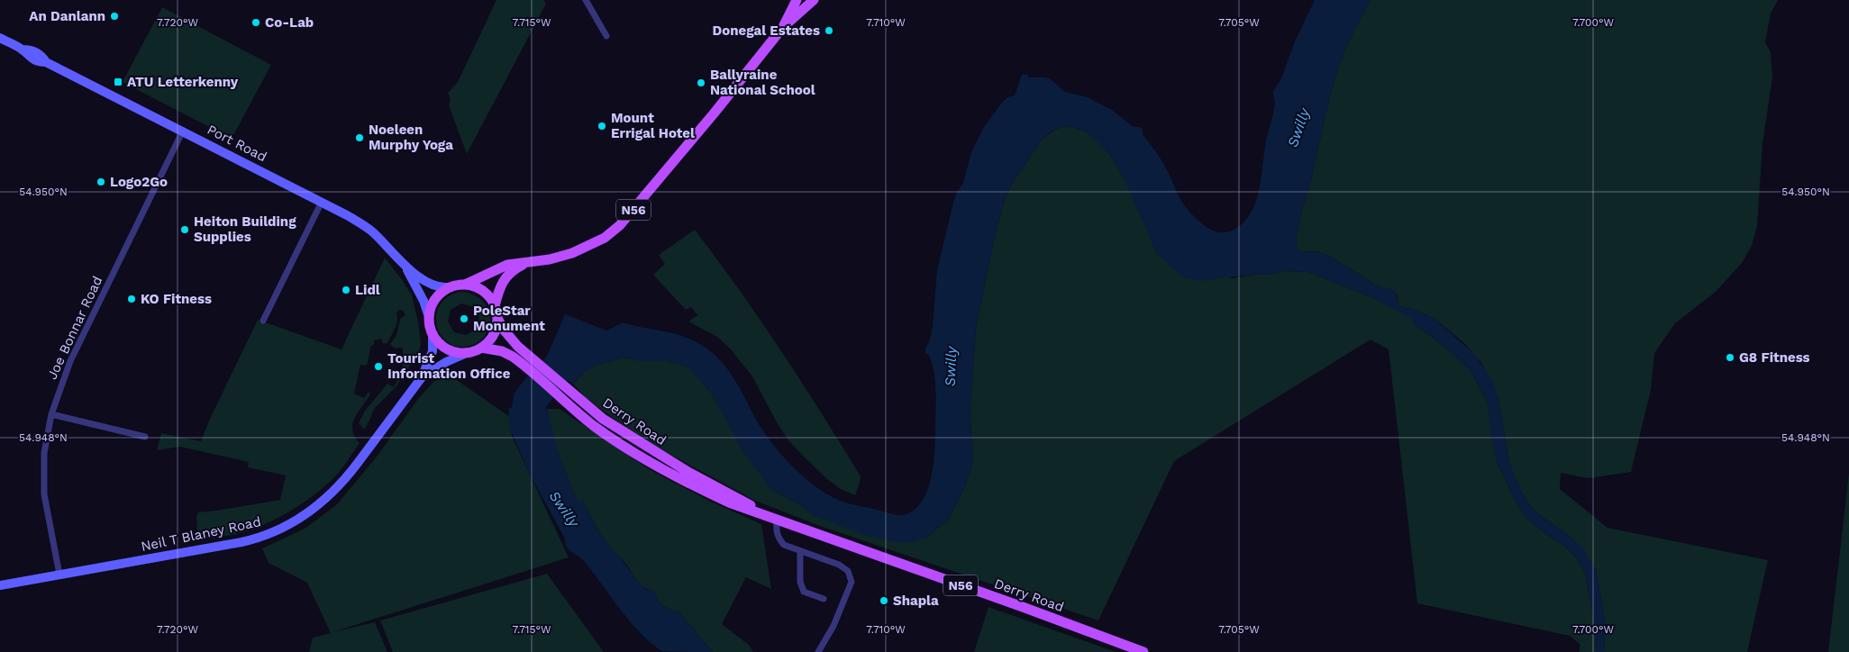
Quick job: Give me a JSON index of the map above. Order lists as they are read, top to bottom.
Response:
{
  "streets": {
    "main road": [
      "Port Road",
      "N56",
      "Derry Road",
      "Neil T Blaney Road"
    ],
    "street": ["Joe Bonnar Road"]
  },
  "crossings": [
    ["Port Road", "Joe Bonnar Road"],
    ["N56", "Derry Road"],
    ["N56", "Neil T Blaney Road"],
    ["Joe Bonnar Road", "Neil T Blaney Road"],
    ["Derry Road", "Neil T Blaney Road"]
  ],
  "water": ["Swilly"],
  "places": {
    "other": [
      "An Danlann",
      "Co-Lab",
      "Donegal Estates",
      "Ballyraine National School",
      "Mount Errigal Hotel",
      "Noeleen Murphy Yoga",
      "Logo2Go",
      "Heiton Building Supplies",
      "Lidl",
      "KO Fitness",
      "PoleStar Monument",
      "G8 Fitness",
      "Tourist Information Office",
      "Shapla"
    ],
    "transit": ["ATU Letterkenny"]
  },
  "coordinates": [
    "7.720°W",
    "7.715°W",
    "7.710°W",
    "7.705°W",
    "7.700°W",
    "54.950°N",
    "54.948°N"
  ]
}
